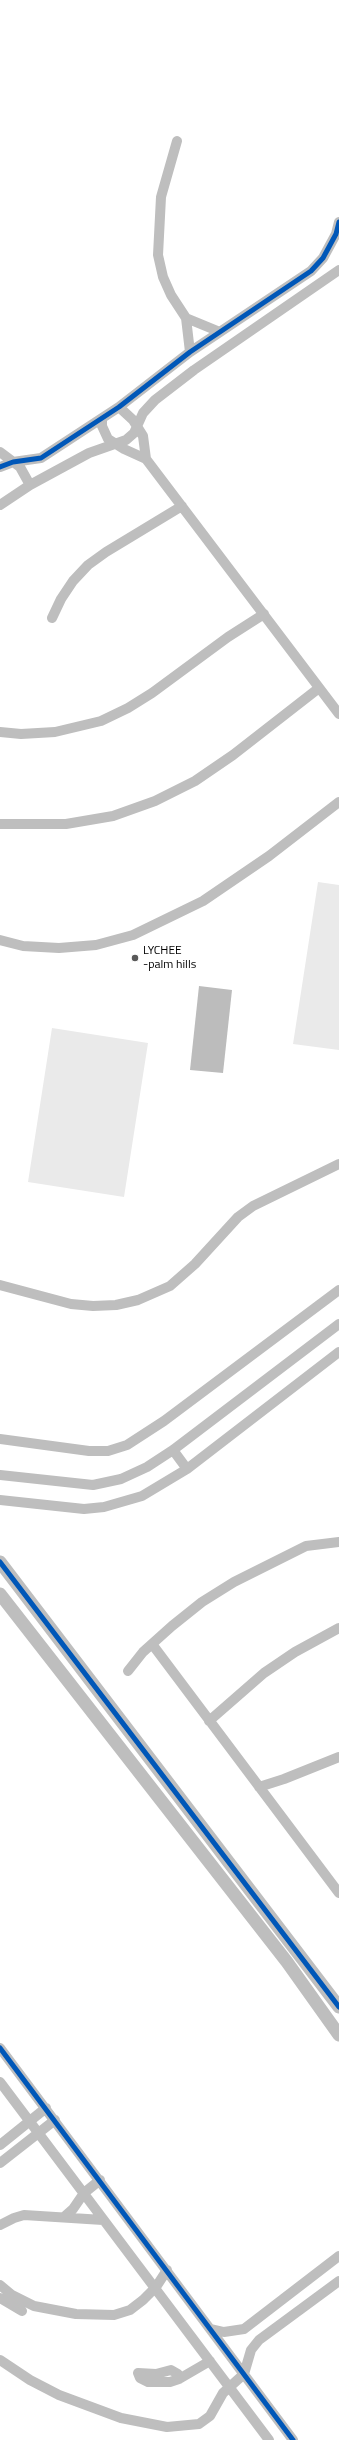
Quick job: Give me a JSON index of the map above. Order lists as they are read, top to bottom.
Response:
{
  "places": ["LYCHEE -palm hills"]
}
